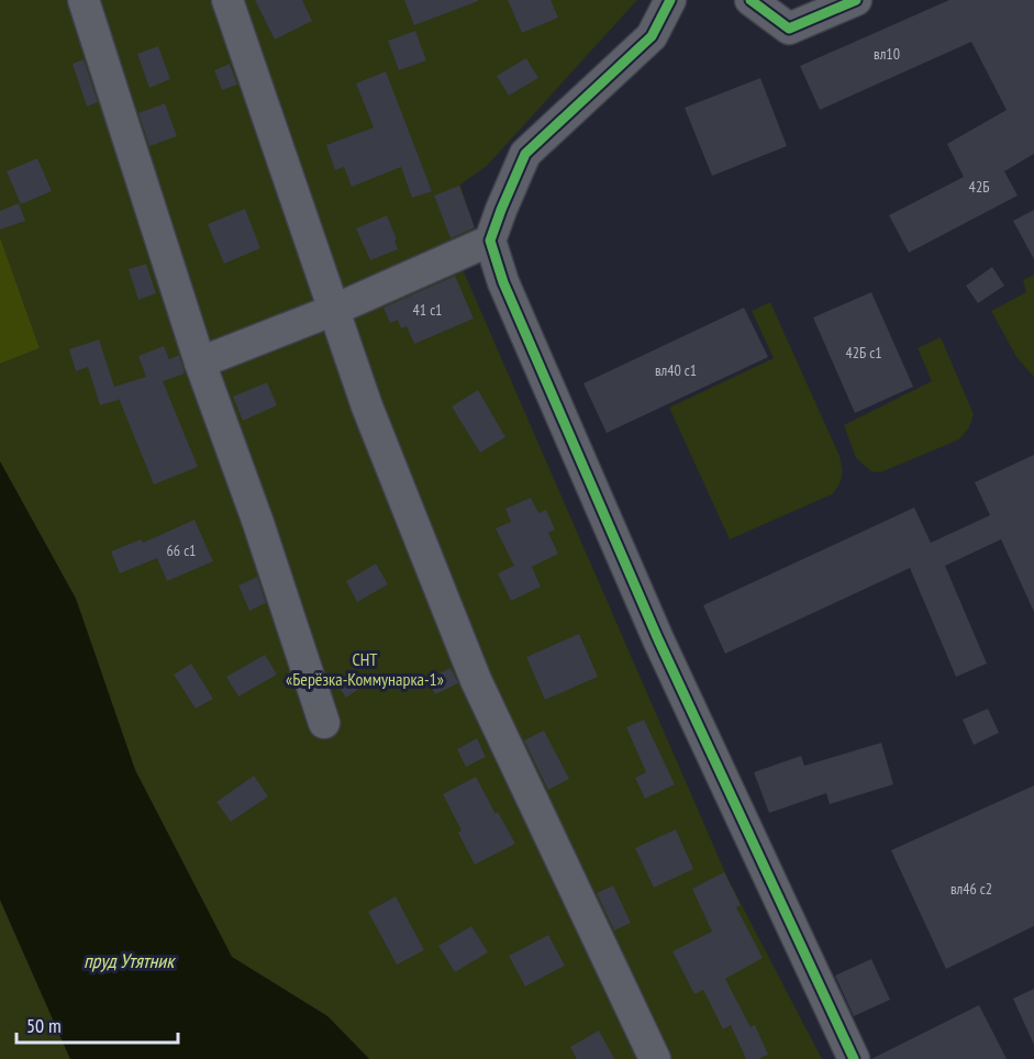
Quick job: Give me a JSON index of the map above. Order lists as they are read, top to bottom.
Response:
{
  "water": ["пруд Утятник"],
  "parks": ["СНТ «Берёзка-Коммунарка-1»"],
  "house_numbers": [
    "вл10",
    "42Б",
    "41 с1",
    "42Б с1",
    "вл40 с1",
    "66 с1",
    "вл46 с2"
  ],
  "scale_bar": "50 m"
}
